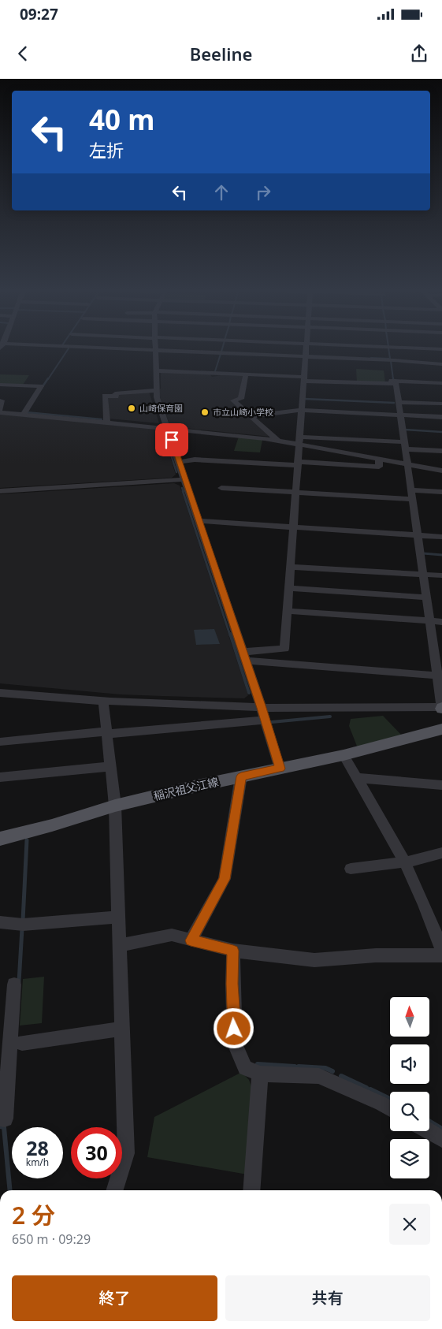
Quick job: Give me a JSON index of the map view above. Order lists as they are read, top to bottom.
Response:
{
  "streets": {
    "main road": ["稲沢祖父江線"]
  },
  "places": ["山崎保育園", "市立山崎小学校"],
  "north": "top",
  "page": {
    "status": "09:27",
    "header": "Beeline",
    "turn": ["40 m", "左折"],
    "speed": "28 km/h",
    "limit": "30",
    "heading": ["2 分", "650 m · 09:29"],
    "buttons": ["終了", "共有"]
  }
}
